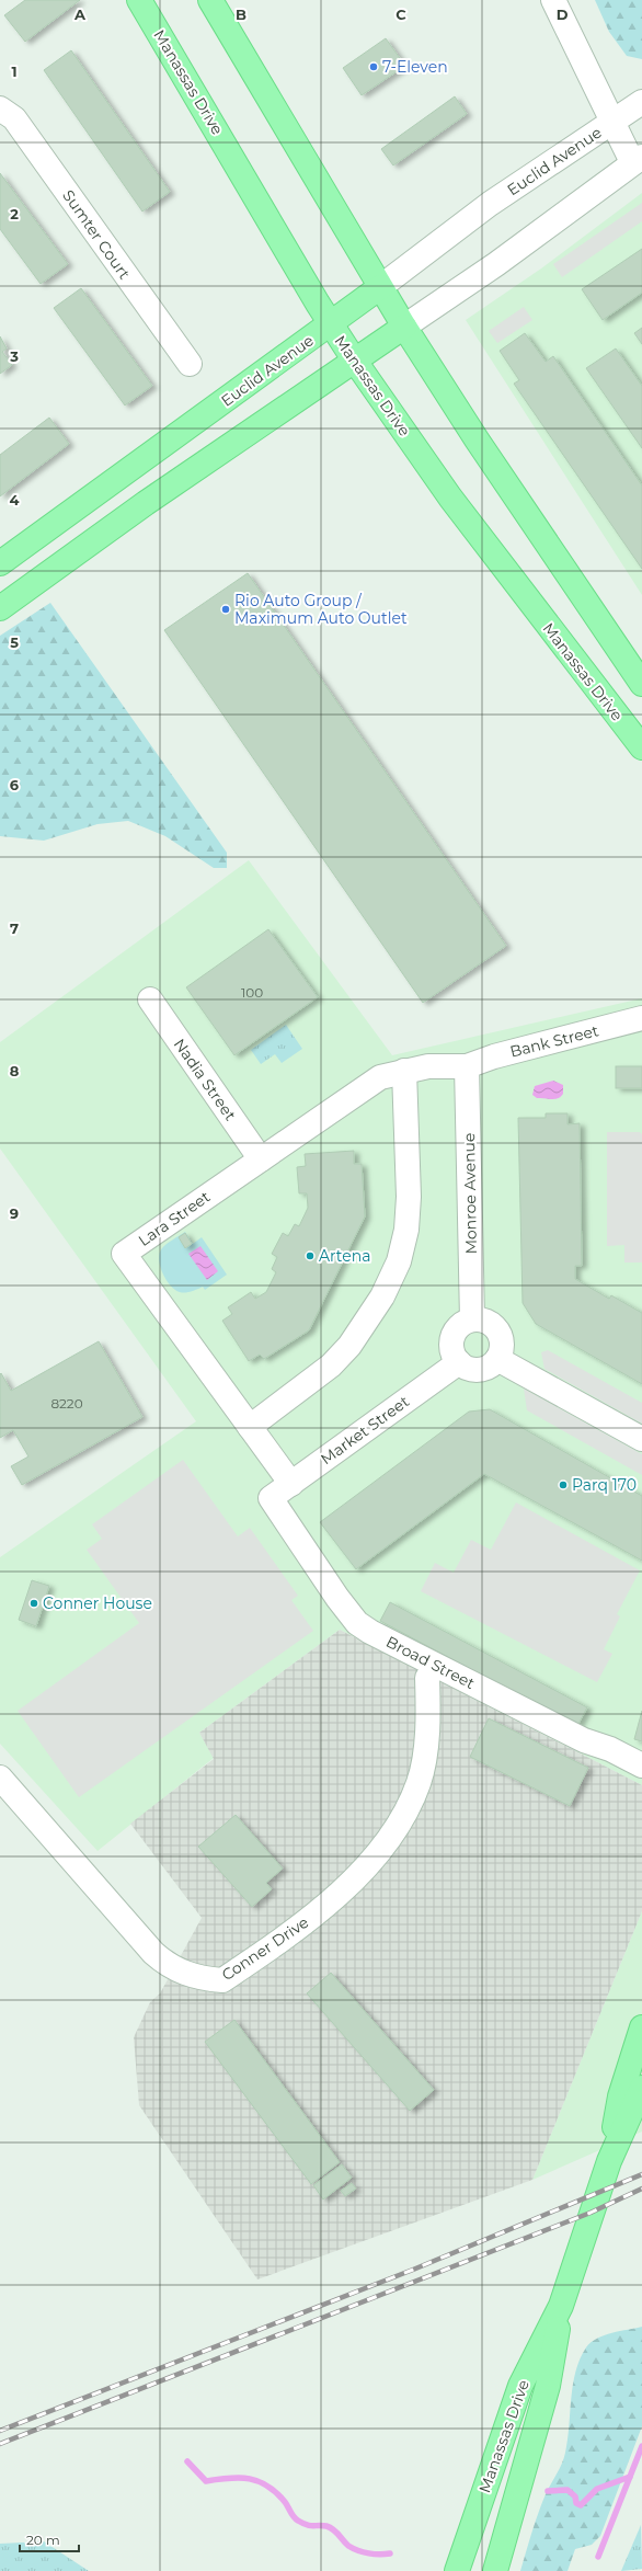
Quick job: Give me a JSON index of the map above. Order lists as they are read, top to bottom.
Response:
{
  "streets": {
    "main road": ["Manassas Drive", "Euclid Avenue"],
    "street": [
      "Sumter Court",
      "Bank Street",
      "Nadia Street",
      "Monroe Avenue",
      "Lara Street",
      "Market Street",
      "Broad Street",
      "Conner Drive"
    ]
  },
  "crossings": [
    ["Manassas Drive", "Euclid Avenue"],
    ["Bank Street", "Monroe Avenue"],
    ["Bank Street", "Lara Street"],
    ["Nadia Street", "Lara Street"],
    ["Monroe Avenue", "Lara Street"],
    ["Monroe Avenue", "Market Street"],
    ["Lara Street", "Market Street"],
    ["Market Street", "Broad Street"]
  ],
  "places": [
    "7-Eleven",
    "Rio Auto Group / Maximum Auto Outlet",
    "Artena",
    "Parq 170",
    "Conner House"
  ],
  "house_numbers": ["100", "8220"],
  "scale_bar": "20 m",
  "grid": {
    "columns": [
      "A",
      "B",
      "C",
      "D"
    ],
    "rows": [
      "1",
      "2",
      "3",
      "4",
      "5",
      "6",
      "7",
      "8",
      "9"
    ]
  }
}
